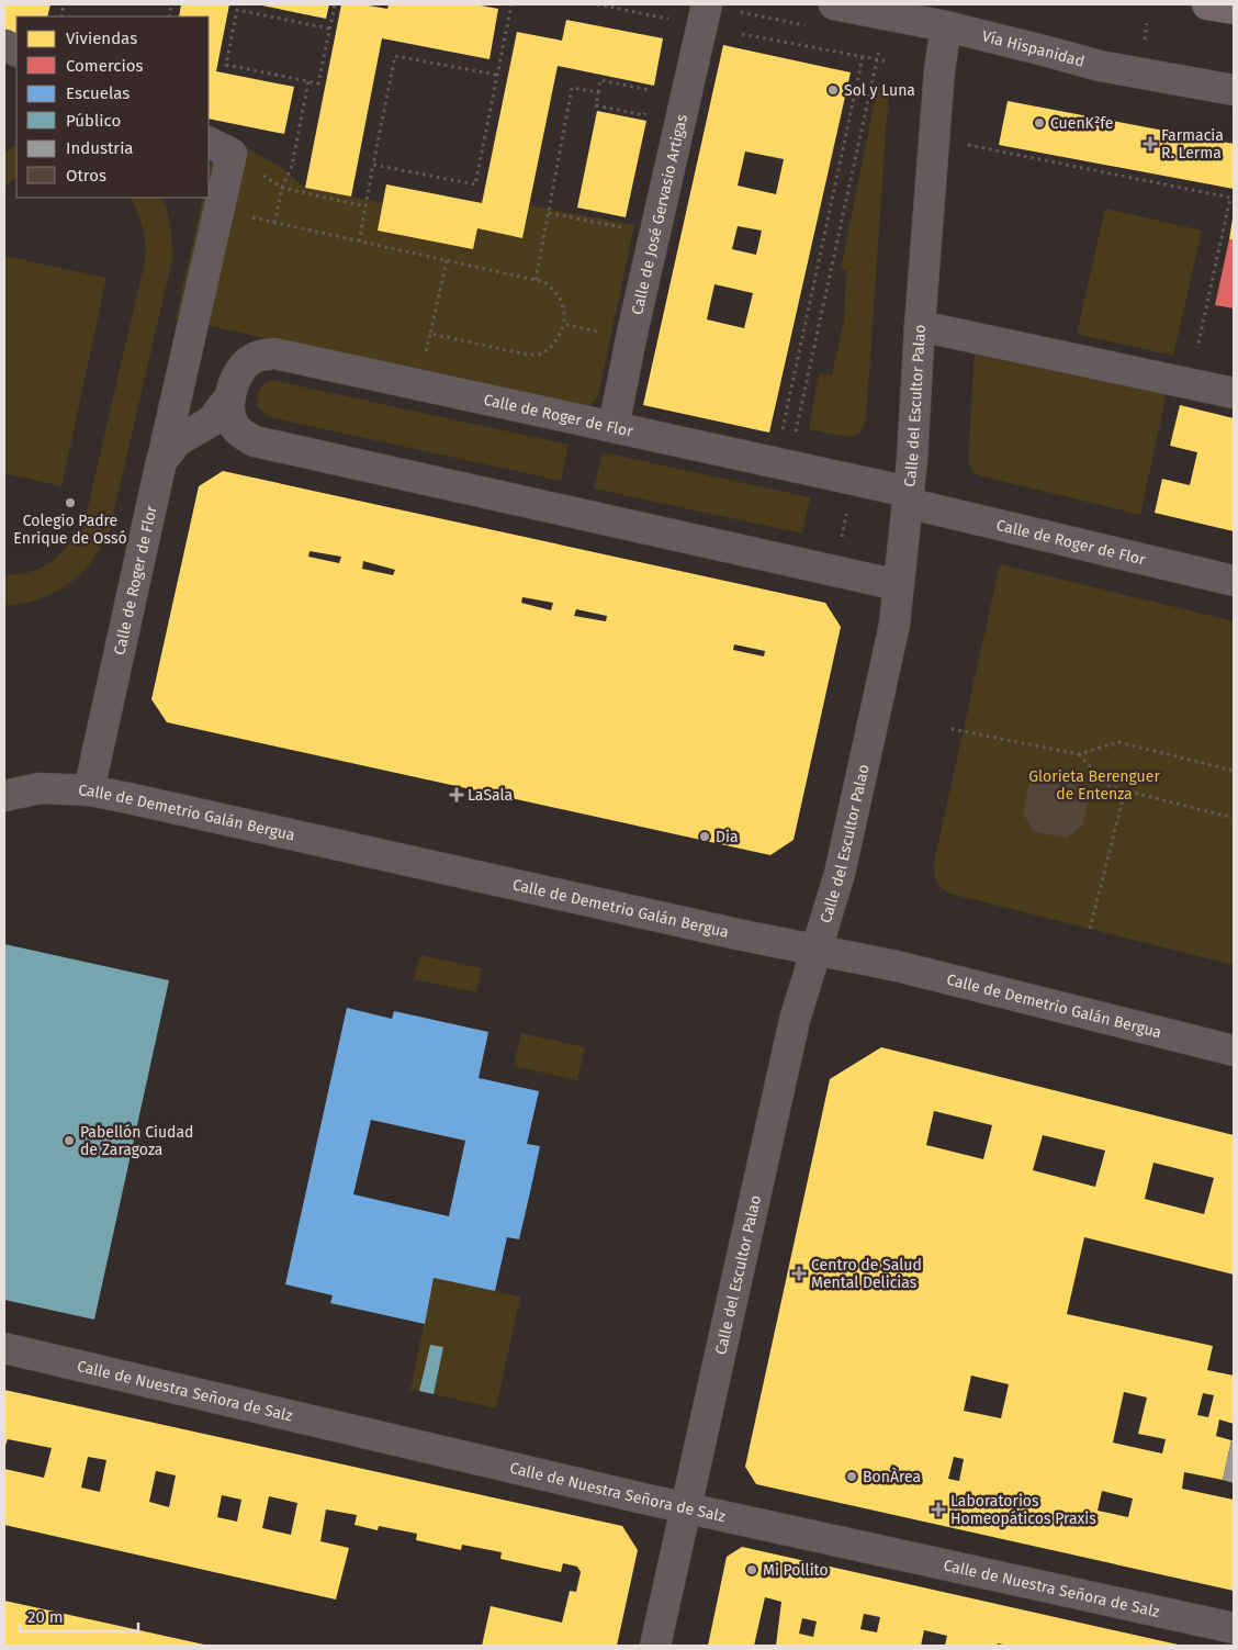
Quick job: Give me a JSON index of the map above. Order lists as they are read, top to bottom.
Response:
{
  "streets": {
    "street": [
      "Vía Hispanidad",
      "Calle de José Gervasio Artigas",
      "Calle del Escultor Palao",
      "Calle de Roger de Flor",
      "Calle de Demetrio Galán Bergua",
      "Calle de Nuestra Señora de Salz"
    ]
  },
  "crossings": [
    ["Vía Hispanidad", "Calle del Escultor Palao"],
    ["Calle de José Gervasio Artigas", "Calle de Roger de Flor"],
    ["Calle del Escultor Palao", "Calle de Roger de Flor"],
    ["Calle del Escultor Palao", "Calle de Demetrio Galán Bergua"],
    ["Calle del Escultor Palao", "Calle de Nuestra Señora de Salz"],
    ["Calle de Roger de Flor", "Calle de Demetrio Galán Bergua"]
  ],
  "parks": ["Glorieta Berenguer de Entenza"],
  "places": {
    "other": [
      "Sol y Luna",
      "CuenK²fe",
      "Colegio Padre Enrique de Ossó",
      "Dia",
      "Pabellón Ciudad de Zaragoza",
      "BonÀrea",
      "Mi Pollito"
    ],
    "health": [
      "Farmacia R. Lerma",
      "LaSala",
      "Centro de Salud Mental Delicias",
      "Laboratorios Homeopáticos Praxis"
    ]
  },
  "legend": [
    "Viviendas",
    "Comercios",
    "Escuelas",
    "Público",
    "Industria",
    "Otros"
  ],
  "scale_bar": "20 m"
}
